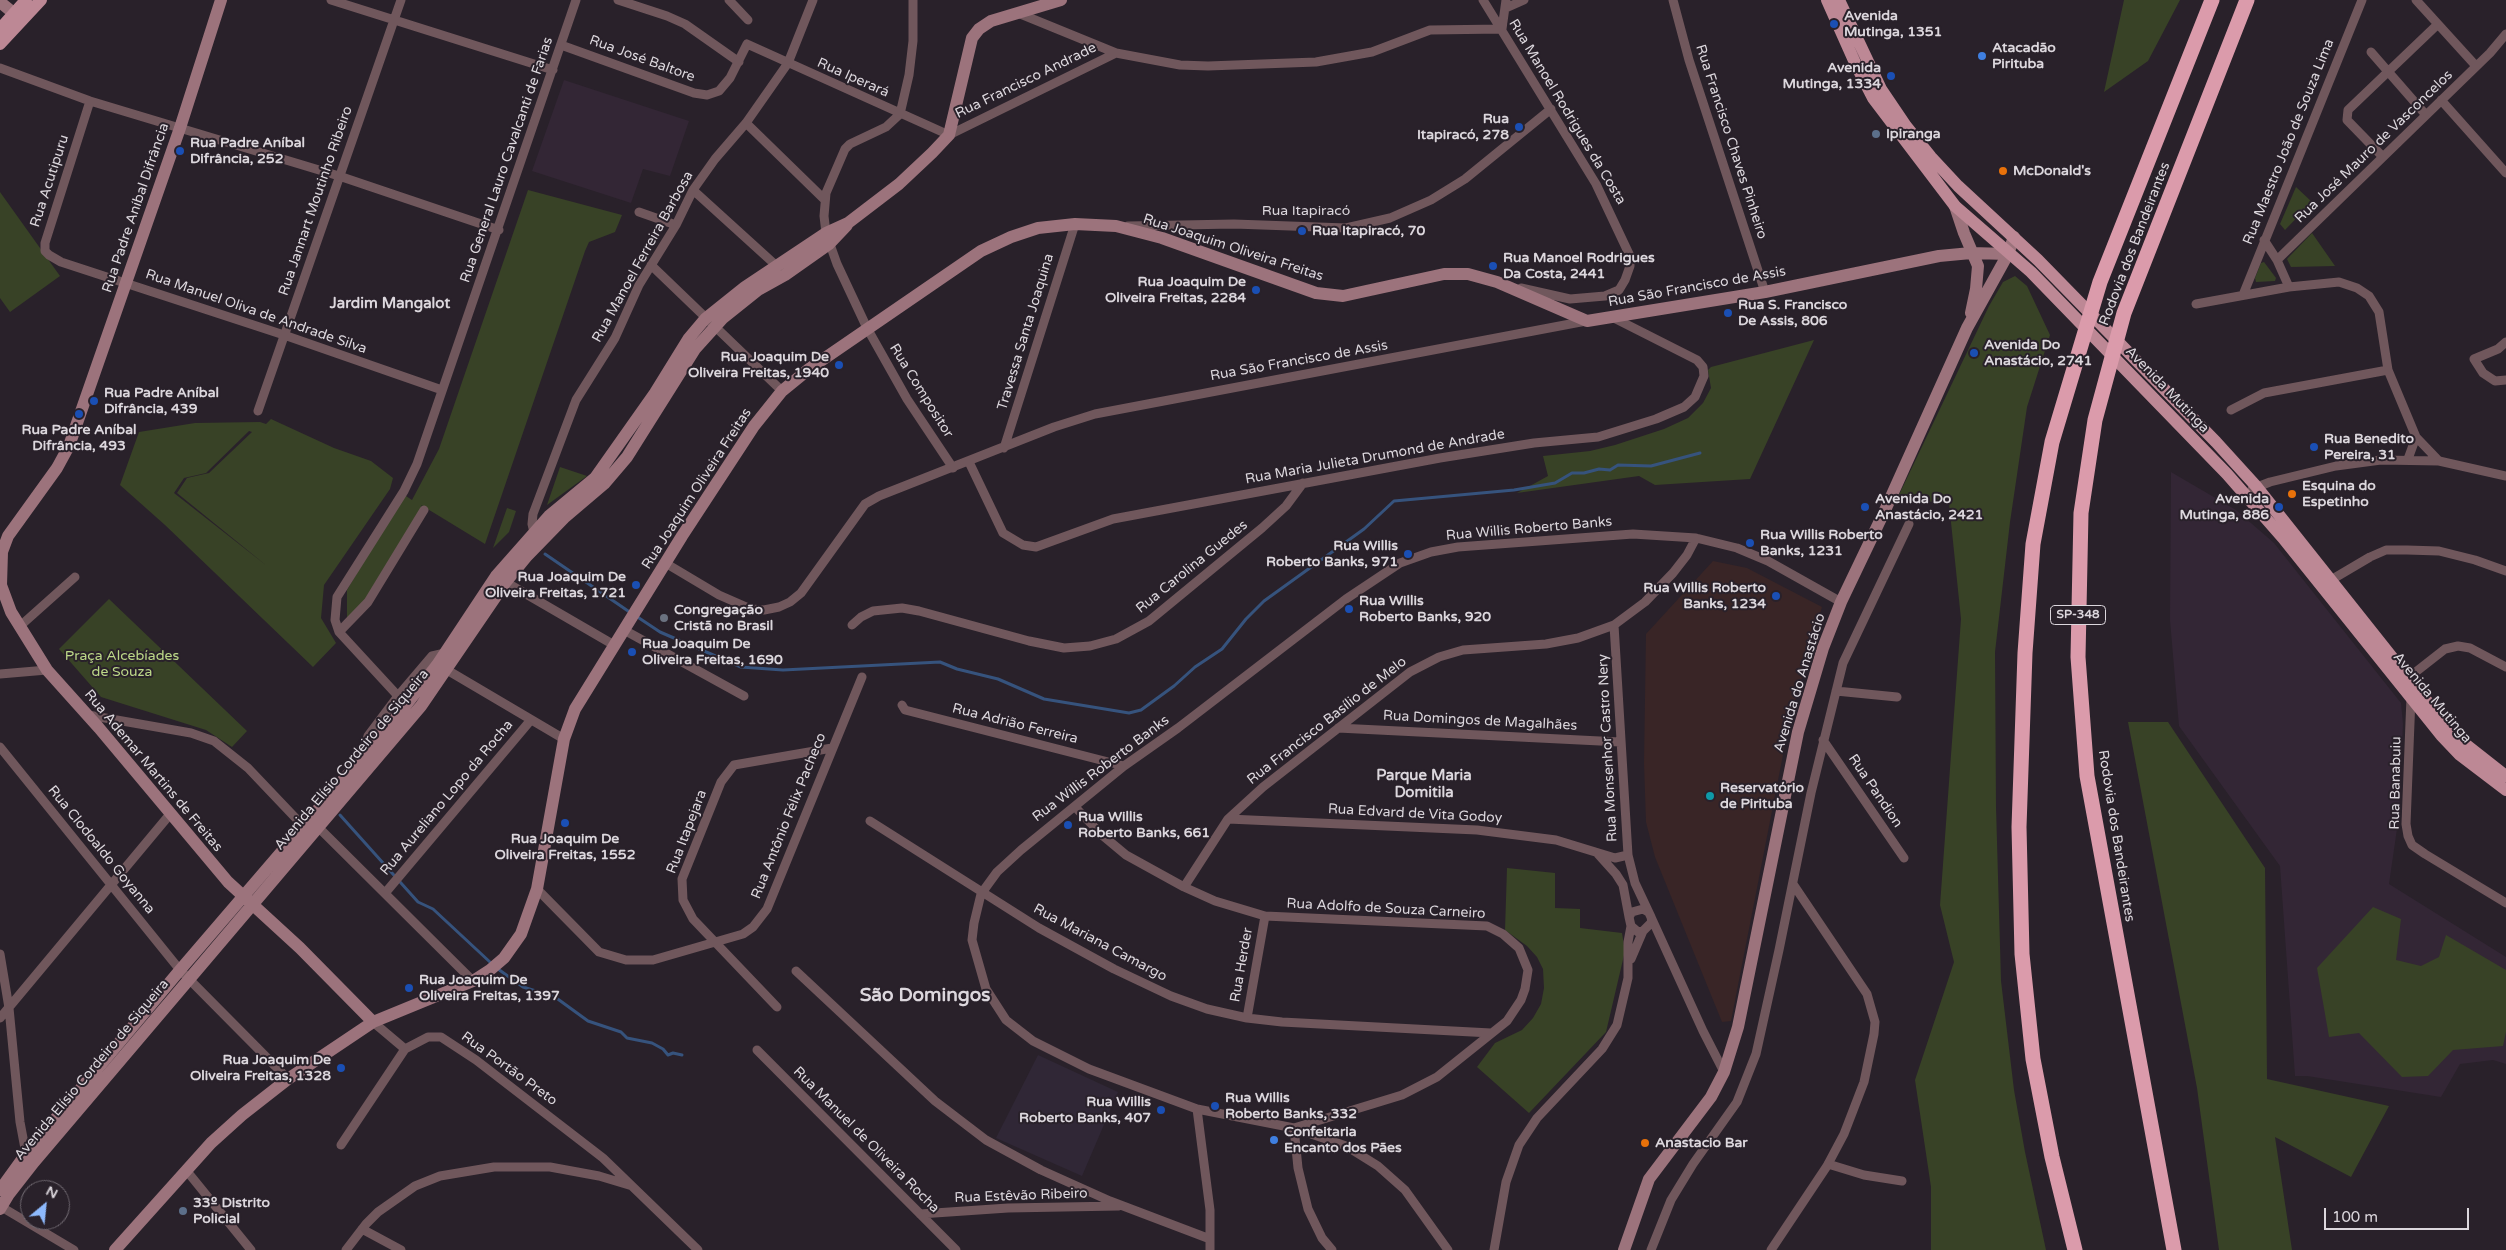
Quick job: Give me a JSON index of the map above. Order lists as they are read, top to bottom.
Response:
{
  "streets": {
    "highway": ["Rodovia dos Bandeirantes", "SP-348"],
    "main road": ["Avenida Mutinga"],
    "street": [
      "Rua José Baltore",
      "Rua Iperará",
      "Rua Francisco Andrade",
      "Rua Manoel Rodrigues da Costa",
      "Rua Francisco Chaves Pinheiro",
      "Rua Maestro João de Souza Lima",
      "Rua José Mauro de Vasconcelos",
      "Rua General Lauro Cavalcanti de Farias",
      "Rua Acutipuru",
      "Rua Jannart Moutinho Ribeiro",
      "Rua Padre Aníbal Difrância",
      "Rua Itapiracó",
      "Rua Joaquim Oliveira Freitas",
      "Rua Manoel Ferreira Barbosa",
      "Rua São Francisco de Assis",
      "Rua Manuel Oliva de Andrade Silva",
      "Travessa Santa Joaquina",
      "Rua Compositor",
      "Rua Maria Julieta Drumond de Andrade",
      "Rua Willis Roberto Banks",
      "Rua Carolina Guedes",
      "Avenida do Anastácio",
      "Rua Francisco Basílio de Melo",
      "Rua Domingos de Magalhães",
      "Rua Adrião Ferreira",
      "Rua Monsenhor Castro Nery",
      "Avenida Elísio Cordeiro de Siqueira",
      "Rua Ademar Martins de Freitas",
      "Rua Banabuiu",
      "Rua Pandion",
      "Rua Aureliano Lopo da Rocha",
      "Rua Edvard de Vita Godoy",
      "Rua Antônio Félix Pacheco",
      "Rua Itapejara",
      "Rua Clodoaldo Goyanna",
      "Rua Adolfo de Souza Carneiro",
      "Rua Mariana Camargo",
      "Rua Herder",
      "Rua Portão Preto",
      "Rua Manuel de Oliveira Rocha",
      "Rua Estêvão Ribeiro"
    ]
  },
  "crossings": [
    ["Rua José Baltore", "Rua Iperará"],
    ["Rua José Baltore", "Rua General Lauro Cavalcanti de Farias"],
    ["Rua Iperará", "Rua Francisco Andrade"],
    ["Rua Iperará", "Rua Manoel Ferreira Barbosa"],
    ["Rua Iperará", "Avenida Elísio Cordeiro de Siqueira"],
    ["Rua Francisco Andrade", "Avenida Elísio Cordeiro de Siqueira"],
    ["Rua Manoel Rodrigues da Costa", "Rua Itapiracó"],
    ["Rua Manoel Rodrigues da Costa", "Rua Joaquim Oliveira Freitas"],
    ["Rua Francisco Chaves Pinheiro", "Rua São Francisco de Assis"],
    ["Rua General Lauro Cavalcanti de Farias", "Rua Manuel Oliva de Andrade Silva"],
    ["Rua Acutipuru", "Rua Manuel Oliva de Andrade Silva"],
    ["Rua Jannart Moutinho Ribeiro", "Rua Manuel Oliva de Andrade Silva"],
    ["Rua Padre Aníbal Difrância", "Rua Manuel Oliva de Andrade Silva"],
    ["Rua Padre Aníbal Difrância", "Rua Ademar Martins de Freitas"],
    ["Rua Itapiracó", "Rua Joaquim Oliveira Freitas"],
    ["Rua Joaquim Oliveira Freitas", "Rua São Francisco de Assis"],
    ["Rua Joaquim Oliveira Freitas", "Travessa Santa Joaquina"],
    ["Rua Joaquim Oliveira Freitas", "Rua Compositor"],
    ["Rua Joaquim Oliveira Freitas", "Rua Ademar Martins de Freitas"],
    ["Rua Joaquim Oliveira Freitas", "Rua Antônio Félix Pacheco"],
    ["Rua Joaquim Oliveira Freitas", "Rua Clodoaldo Goyanna"],
    ["Rua Manoel Ferreira Barbosa", "Avenida Elísio Cordeiro de Siqueira"],
    ["Rua São Francisco de Assis", "Travessa Santa Joaquina"],
    ["Rua São Francisco de Assis", "Avenida Mutinga"],
    ["Rua São Francisco de Assis", "Rua Compositor"],
    ["Rua São Francisco de Assis", "Rua Maria Julieta Drumond de Andrade"],
    ["Rua São Francisco de Assis", "Avenida do Anastácio"],
    ["Avenida Mutinga", "Avenida do Anastácio"],
    ["Avenida Mutinga", "Rua Banabuiu"],
    ["Rua Compositor", "Avenida Elísio Cordeiro de Siqueira"],
    ["Rua Maria Julieta Drumond de Andrade", "Rua Carolina Guedes"],
    ["Rua Willis Roberto Banks", "Avenida do Anastácio"],
    ["Rua Willis Roberto Banks", "Rua Francisco Basílio de Melo"],
    ["Rua Willis Roberto Banks", "Rua Adrião Ferreira"],
    ["Rua Willis Roberto Banks", "Rua Adolfo de Souza Carneiro"],
    ["Rua Willis Roberto Banks", "Rua Mariana Camargo"],
    ["Rua Francisco Basílio de Melo", "Rua Domingos de Magalhães"],
    ["Rua Francisco Basílio de Melo", "Rua Monsenhor Castro Nery"],
    ["Rua Francisco Basílio de Melo", "Rua Edvard de Vita Godoy"],
    ["Rua Francisco Basílio de Melo", "Rua Adolfo de Souza Carneiro"],
    ["Rua Domingos de Magalhães", "Rua Monsenhor Castro Nery"],
    ["Rua Monsenhor Castro Nery", "Rua Edvard de Vita Godoy"],
    ["Avenida Elísio Cordeiro de Siqueira", "Rua Ademar Martins de Freitas"],
    ["Avenida Elísio Cordeiro de Siqueira", "Rua Clodoaldo Goyanna"],
    ["Rua Antônio Félix Pacheco", "Rua Itapejara"],
    ["Rua Adolfo de Souza Carneiro", "Rua Mariana Camargo"],
    ["Rua Adolfo de Souza Carneiro", "Rua Herder"],
    ["Rua Mariana Camargo", "Rua Herder"],
    ["Rua Manuel de Oliveira Rocha", "Rua Estêvão Ribeiro"]
  ],
  "districts": ["Jardim Mangalot", "Parque Maria Domitila", "São Domingos"],
  "parks": ["Praça Alcebíades de Souza"],
  "places": [
    "Avenida Mutinga, 1351",
    "Atacadão Pirituba",
    "Avenida Mutinga, 1334",
    "Rua Itapiracó, 278",
    "Ipiranga",
    "Rua Padre Aníbal Difrância, 252",
    "McDonald's",
    "Rua Itapiracó, 70",
    "Rua Manoel Rodrigues Da Costa, 2441",
    "Rua Joaquim De Oliveira Freitas, 2284",
    "Rua S. Francisco De Assis, 806",
    "Avenida Do Anastácio, 2741",
    "Rua Joaquim De Oliveira Freitas, 1940",
    "Rua Padre Aníbal Difrância, 439",
    "Rua Padre Aníbal Difrância, 493",
    "Rua Benedito Pereira, 31",
    "Esquina do Espetinho",
    "Avenida Do Anastácio, 2421",
    "Avenida Mutinga, 886",
    "Rua Willis Roberto Banks, 1231",
    "Rua Willis Roberto Banks, 971",
    "Rua Joaquim De Oliveira Freitas, 1721",
    "Rua Willis Roberto Banks, 1234",
    "Rua Willis Roberto Banks, 920",
    "Congregação Cristã no Brasil",
    "Rua Joaquim De Oliveira Freitas, 1690",
    "Reservatório de Pirituba",
    "Rua Joaquim De Oliveira Freitas, 1552",
    "Rua Willis Roberto Banks, 661",
    "Rua Joaquim De Oliveira Freitas, 1397",
    "Rua Joaquim De Oliveira Freitas, 1328",
    "Rua Willis Roberto Banks, 332",
    "Rua Willis Roberto Banks, 407",
    "Confeitaria Encanto dos Pães",
    "Anastacio Bar",
    "33º Distrito Policial"
  ],
  "scale_bar": "100 m",
  "north": "top right"
}
